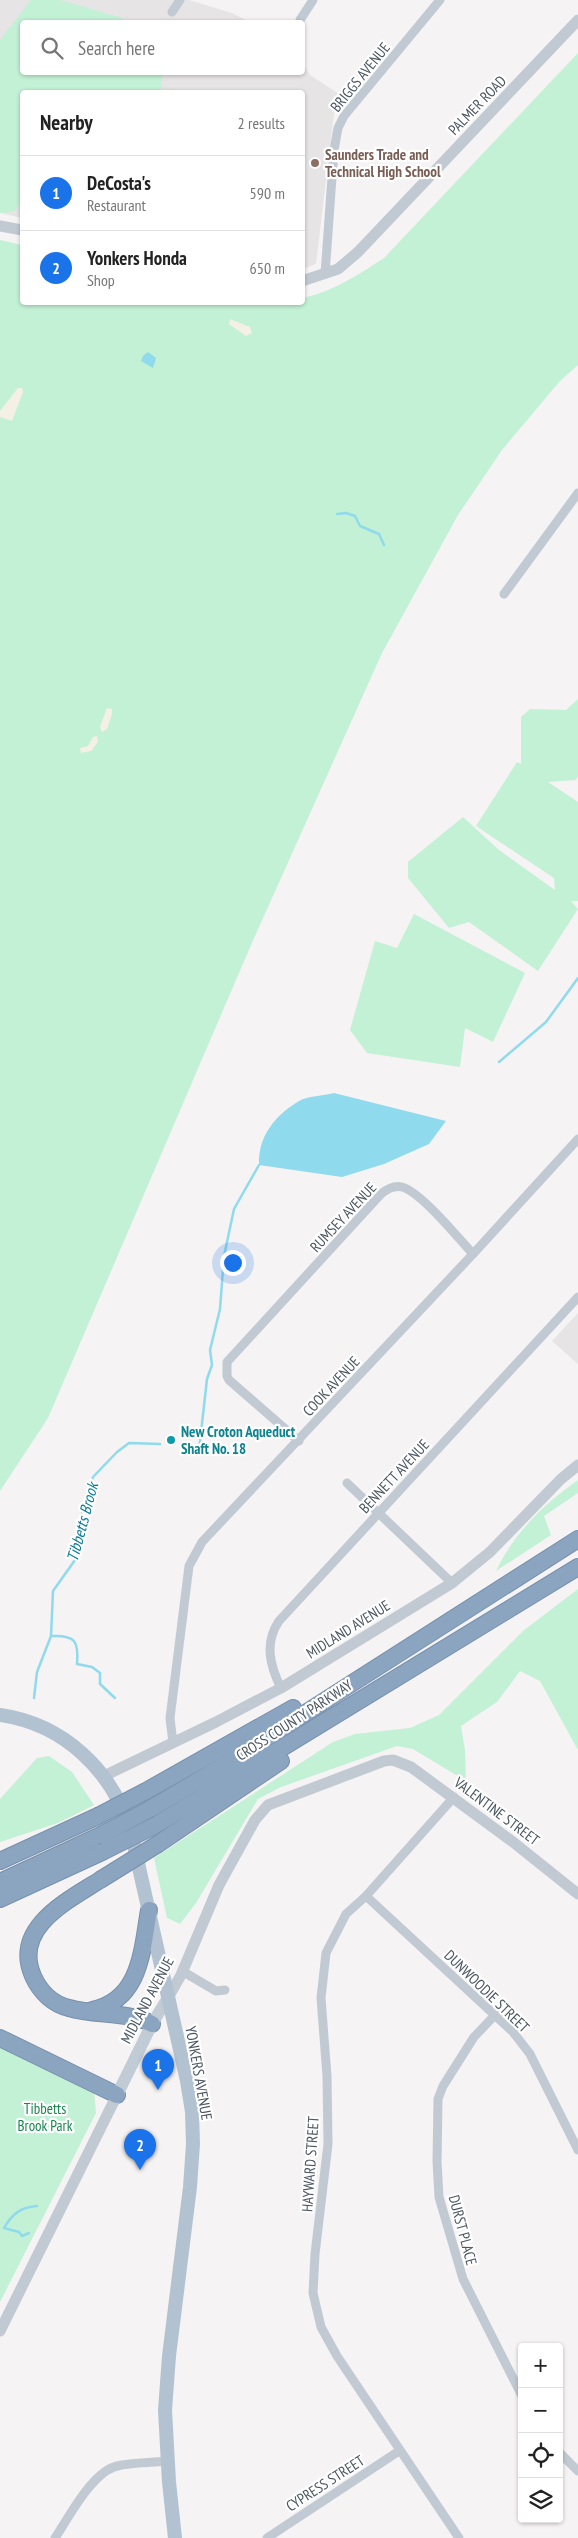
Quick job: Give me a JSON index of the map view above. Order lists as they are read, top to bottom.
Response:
{
  "streets": {
    "highway": ["CROSS COUNTY PARKWAY"],
    "main road": ["MIDLAND AVENUE", "YONKERS AVENUE"],
    "street": [
      "BRIGGS AVENUE",
      "PALMER ROAD",
      "RUMSEY AVENUE",
      "COOK AVENUE",
      "BENNETT AVENUE",
      "VALENTINE STREET",
      "DUNWOODIE STREET",
      "HAYWARD STREET",
      "DURST PLACE",
      "CYPRESS STREET"
    ]
  },
  "crossings": [
    ["BRIGGS AVENUE", "PALMER ROAD"],
    ["RUMSEY AVENUE", "COOK AVENUE"],
    ["COOK AVENUE", "MIDLAND AVENUE"],
    ["BENNETT AVENUE", "MIDLAND AVENUE"],
    ["MIDLAND AVENUE", "VALENTINE STREET"],
    ["MIDLAND AVENUE", "YONKERS AVENUE"],
    ["VALENTINE STREET", "HAYWARD STREET"],
    ["DUNWOODIE STREET", "HAYWARD STREET"],
    ["DUNWOODIE STREET", "DURST PLACE"],
    ["HAYWARD STREET", "CYPRESS STREET"]
  ],
  "water": ["Tibbetts Brook"],
  "parks": ["Tibbetts Brook Park"],
  "places": ["Saunders Trade and Technical High School", "New Croton Aqueduct Shaft No. 18"],
  "page": {
    "search": "Search here",
    "heading": ["Nearby", "2 results"],
    "list": [
      {
        "mark": "1",
        "name": "DeCosta's",
        "note": "Restaurant",
        "value": "590 m"
      },
      {
        "mark": "2",
        "name": "Yonkers Honda",
        "note": "Shop",
        "value": "650 m"
      }
    ],
    "pins": ["1", "2"],
    "map_buttons": ["+", "−"]
  }
}
